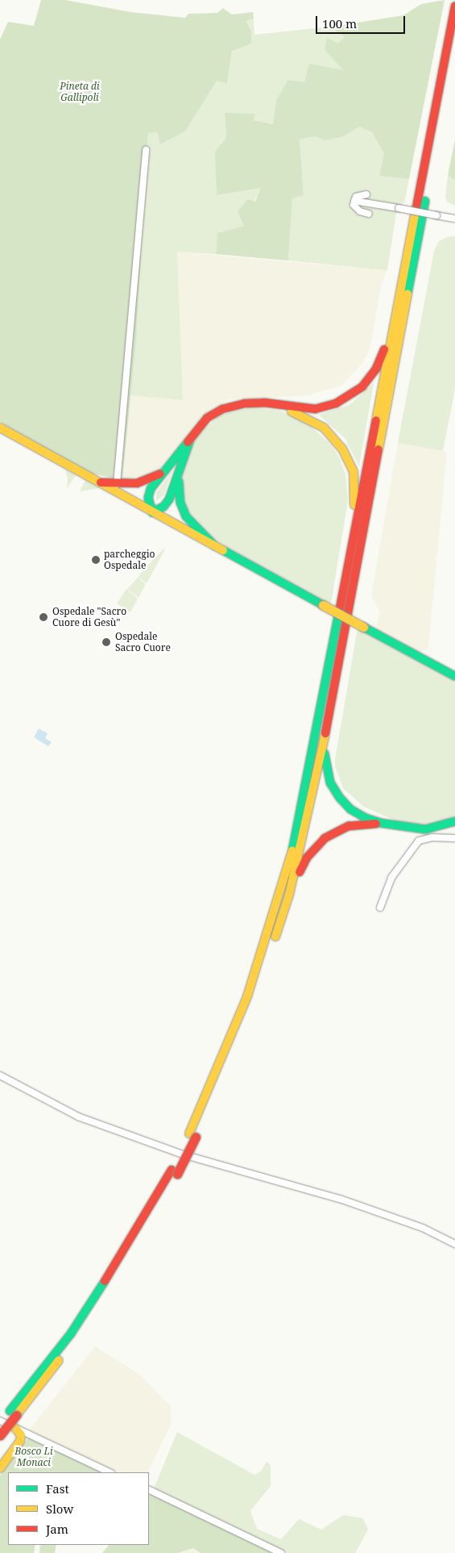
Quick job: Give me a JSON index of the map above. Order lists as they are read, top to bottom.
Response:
{
  "parks": ["Pineta di Gallipoli", "Bosco Li Monaci"],
  "places": ["parcheggio Ospedale", "Ospedale \"Sacro Cuore di Gesù\"", "Ospedale Sacro Cuore"],
  "legend": ["Fast", "Slow", "Jam"],
  "scale_bar": "100 m"
}
